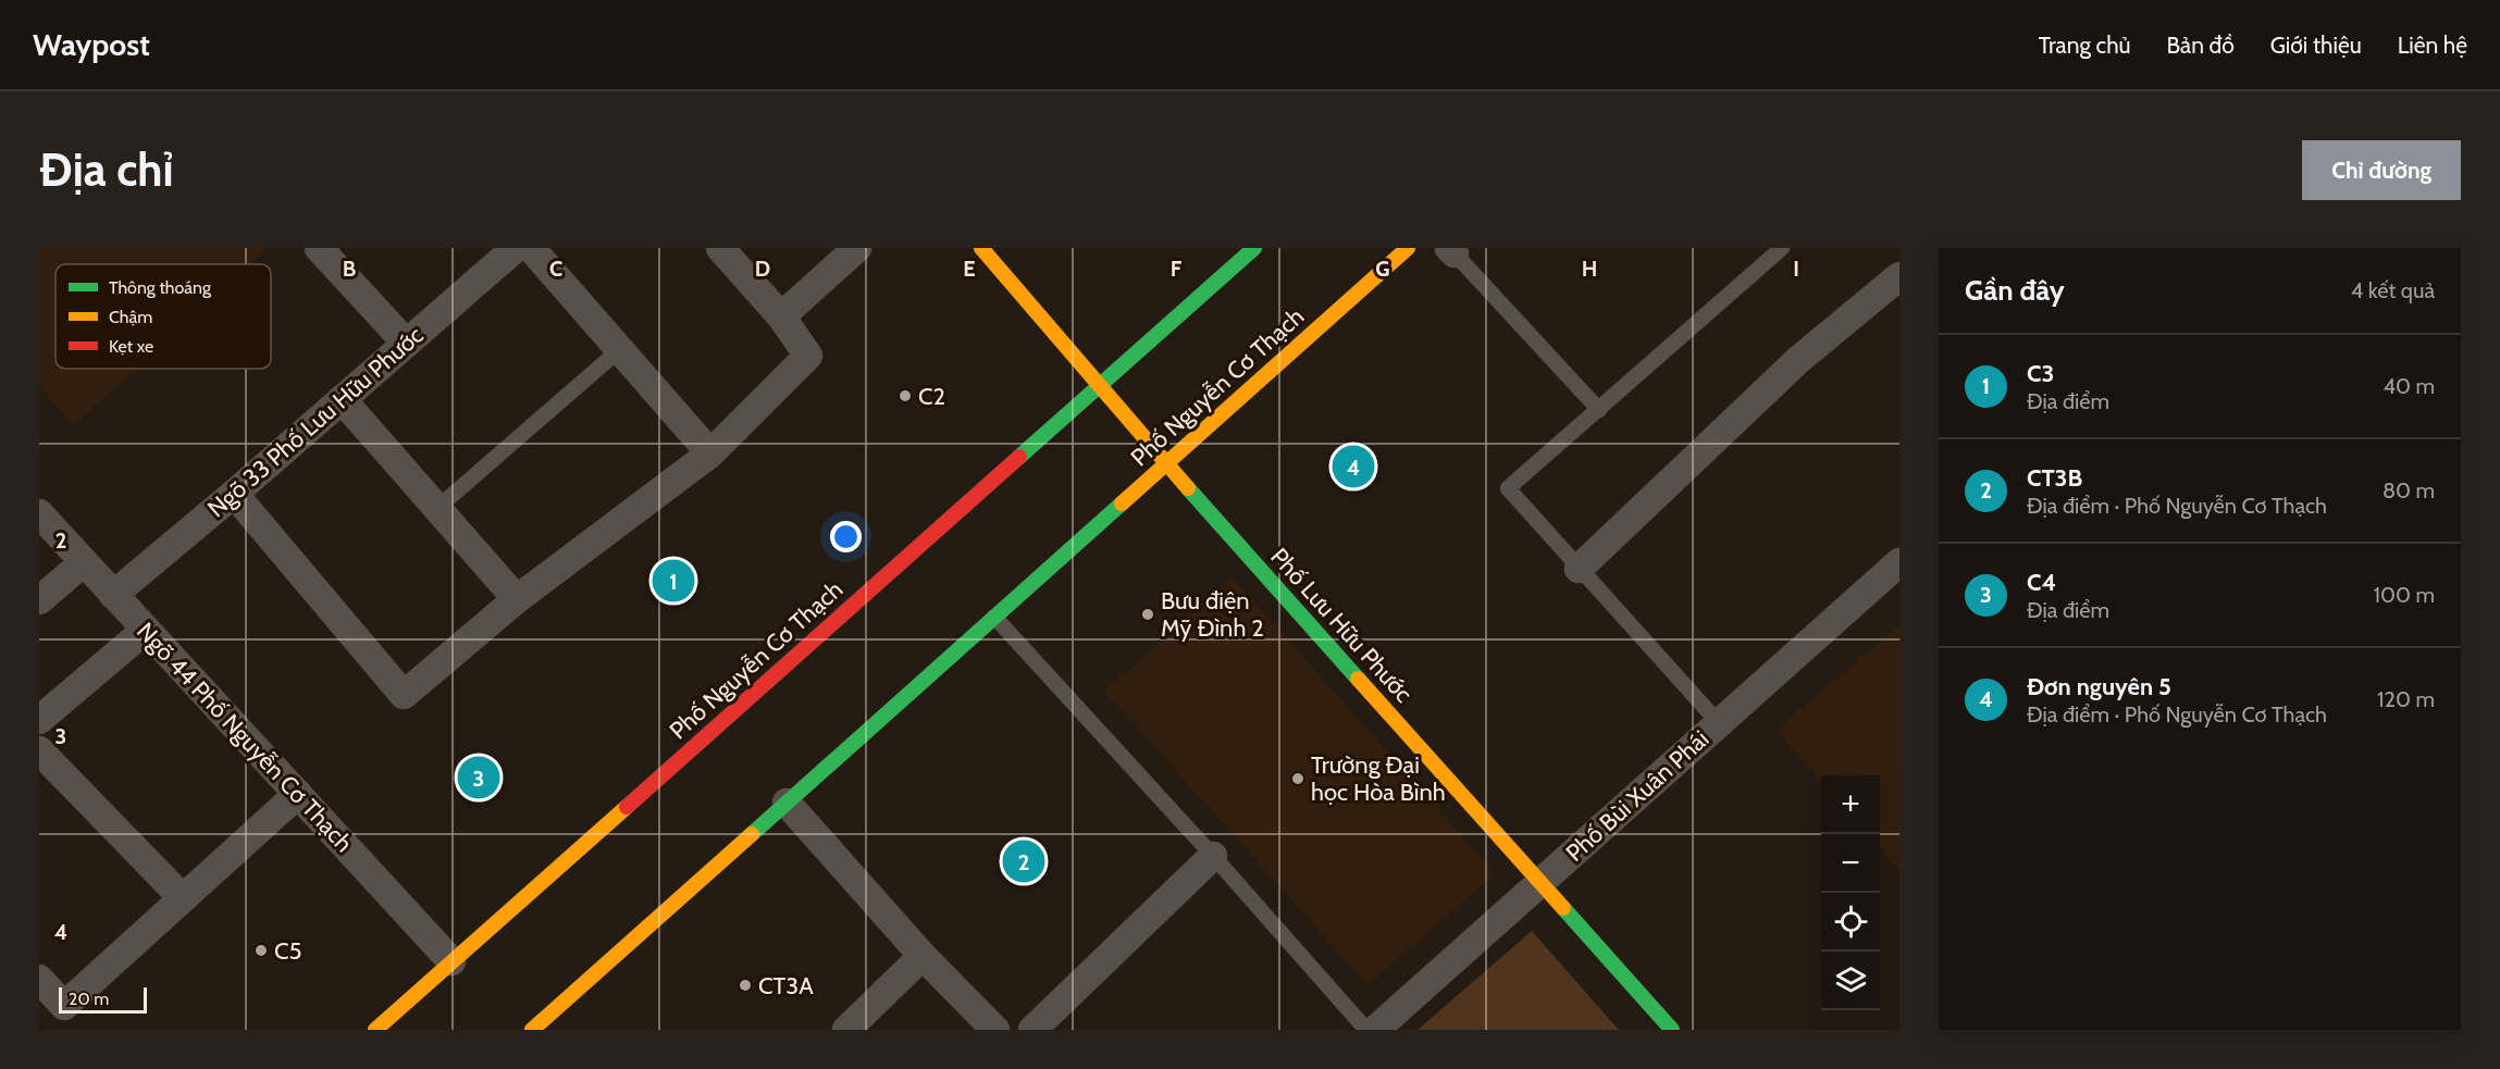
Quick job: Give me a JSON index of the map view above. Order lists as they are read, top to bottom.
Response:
{
  "streets": {
    "street": [
      "Phố Nguyễn Cơ Thạch",
      "Ngõ 33 Phố Lưu Hữu Phước",
      "Phố Lưu Hữu Phước",
      "Ngõ 44 Phố Nguyễn Cơ Thạch",
      "Phố Bùi Xuân Phái"
    ]
  },
  "crossings": [
    ["Phố Nguyễn Cơ Thạch", "Phố Lưu Hữu Phước"],
    ["Phố Nguyễn Cơ Thạch", "Ngõ 44 Phố Nguyễn Cơ Thạch"],
    ["Ngõ 33 Phố Lưu Hữu Phước", "Ngõ 44 Phố Nguyễn Cơ Thạch"],
    ["Phố Lưu Hữu Phước", "Phố Bùi Xuân Phái"]
  ],
  "places": [
    "C2",
    "Bưu điện Mỹ Đình 2",
    "Trường Đại học Hòa Bình",
    "C5",
    "CT3A"
  ],
  "legend": ["Thông thoáng", "Chậm", "Kẹt xe"],
  "scale_bar": "20 m",
  "page": {
    "header": "Waypost",
    "nav": [
      "Trang chủ",
      "Bản đồ",
      "Giới thiệu",
      "Liên hệ"
    ],
    "buttons": "Chỉ đường",
    "title": "Địa chỉ",
    "heading": ["Gần đây", "4 kết quả"],
    "list": [
      {
        "mark": "1",
        "name": "C3",
        "note": "Địa điểm",
        "value": "40 m"
      },
      {
        "mark": "2",
        "name": "CT3B",
        "note": "Địa điểm · Phố Nguyễn Cơ Thạch",
        "value": "80 m"
      },
      {
        "mark": "3",
        "name": "C4",
        "note": "Địa điểm",
        "value": "100 m"
      },
      {
        "mark": "4",
        "name": "Đơn nguyên 5",
        "note": "Địa điểm · Phố Nguyễn Cơ Thạch",
        "value": "120 m"
      }
    ],
    "pins": [
      "4",
      "1",
      "3",
      "2"
    ],
    "map_buttons": ["+", "−"],
    "scale": "20 m"
  },
  "grid": {
    "columns": [
      "B",
      "C",
      "D",
      "E",
      "F",
      "G",
      "H",
      "I"
    ],
    "rows": ["2", "3", "4"]
  }
}
